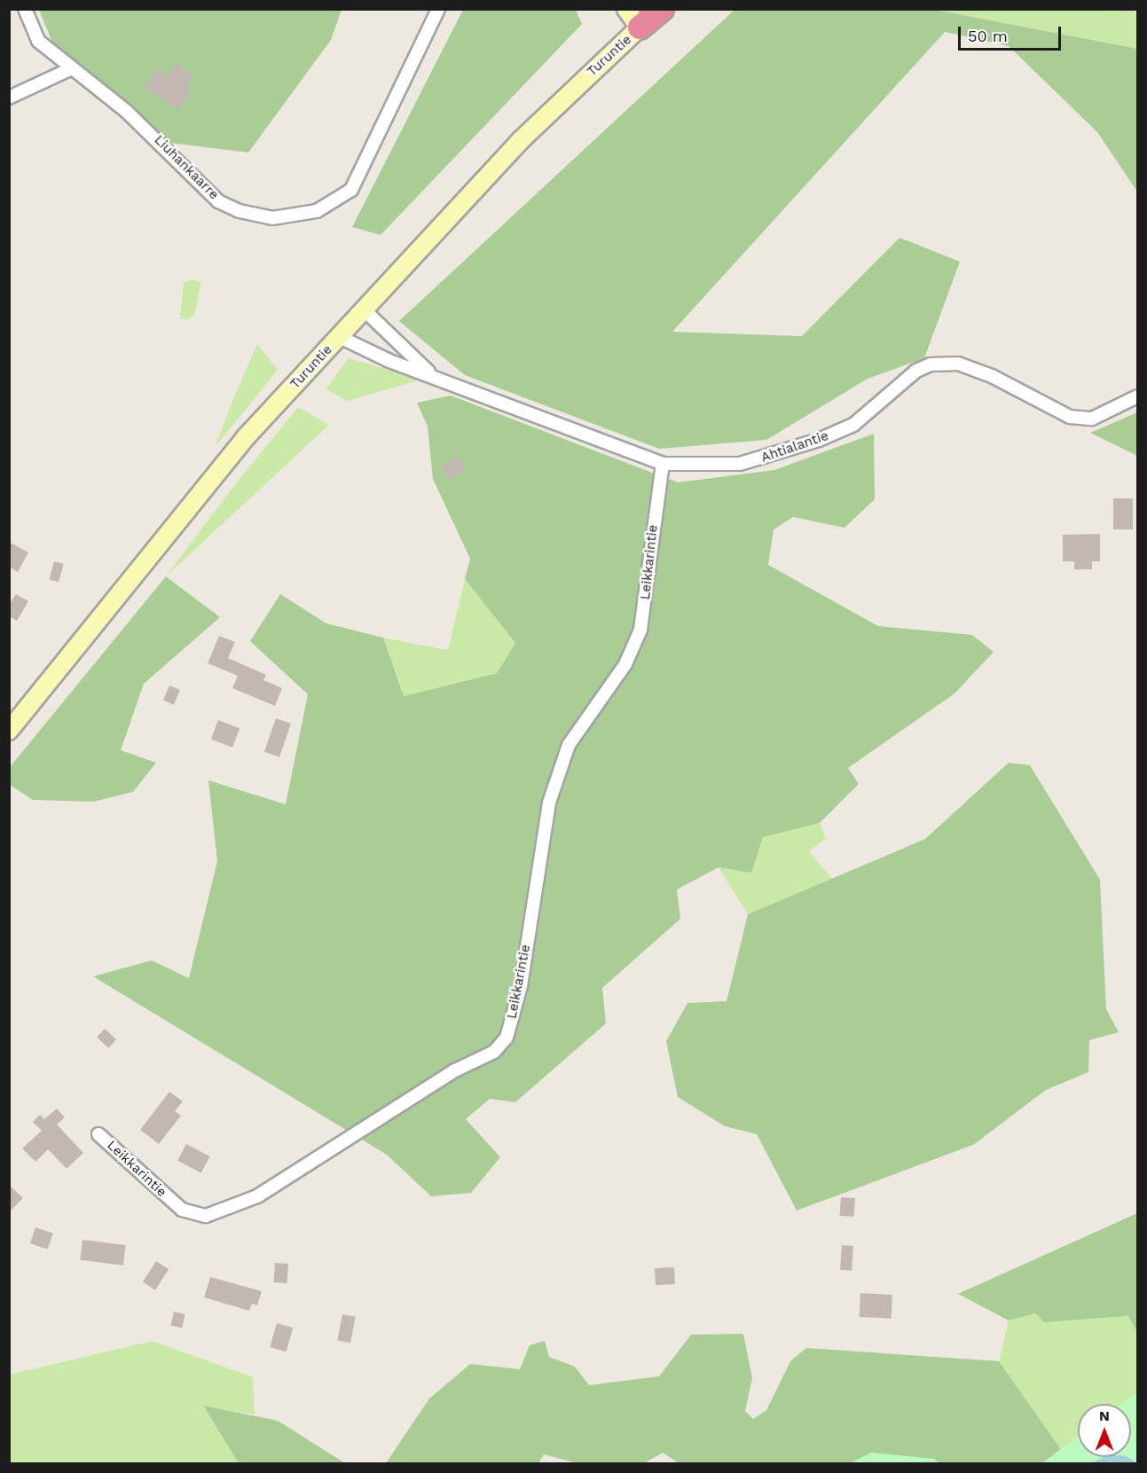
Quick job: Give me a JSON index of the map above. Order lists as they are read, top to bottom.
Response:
{
  "streets": {
    "main road": ["Turuntie"],
    "street": ["Liuhankaarre", "Ahtialantie", "Leikkarintie"]
  },
  "crossings": [
    ["Turuntie", "Ahtialantie"],
    ["Ahtialantie", "Leikkarintie"]
  ],
  "scale_bar": "50 m",
  "north": "top"
}
